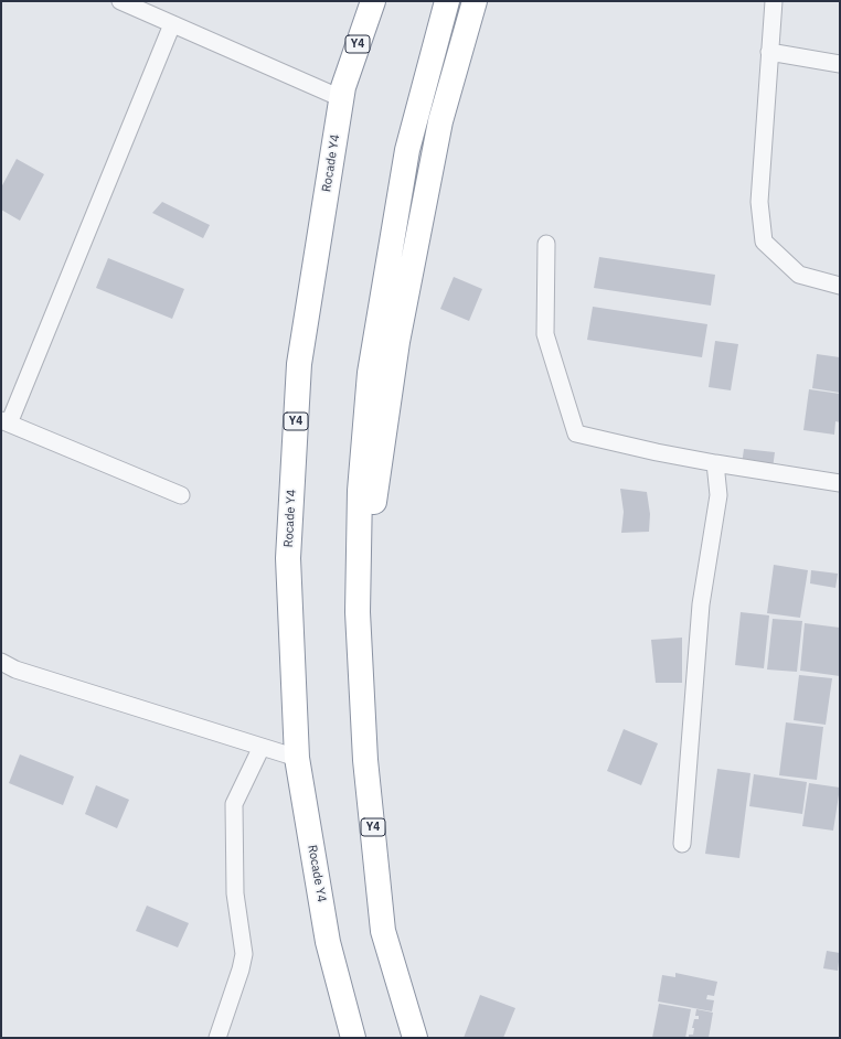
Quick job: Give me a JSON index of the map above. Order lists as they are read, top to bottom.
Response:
{
  "streets": {
    "highway": ["Y4", "Rocade Y4"]
  }
}
